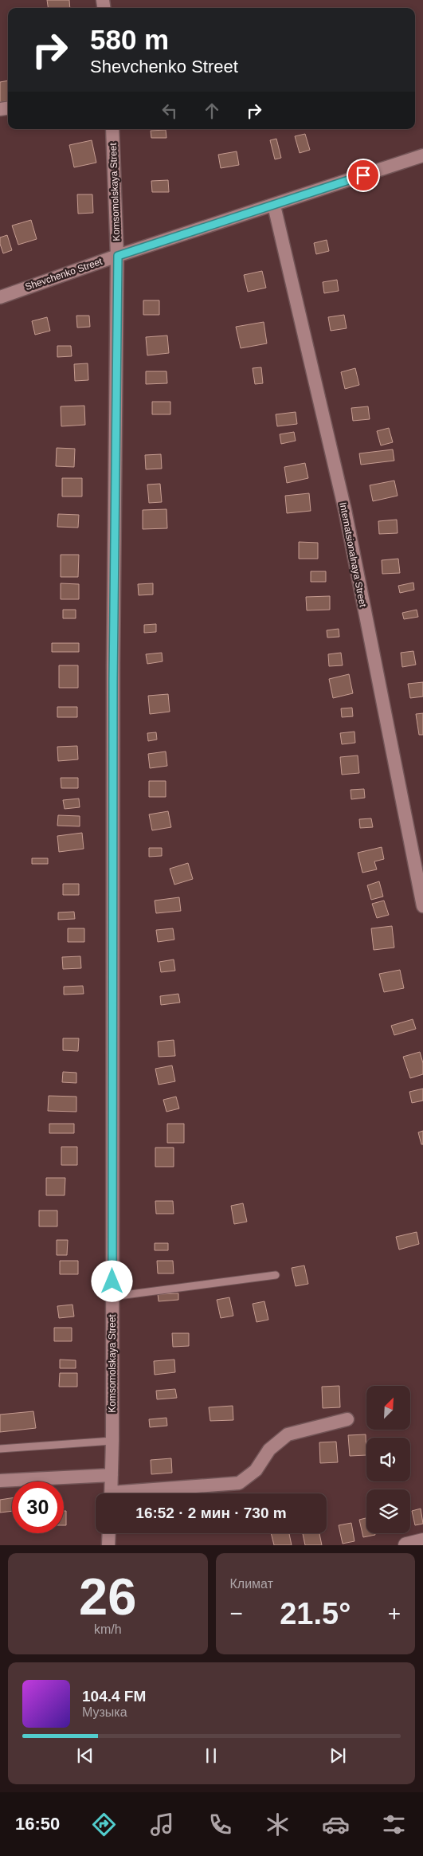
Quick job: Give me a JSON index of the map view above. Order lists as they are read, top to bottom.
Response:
{
  "streets": {
    "street": ["Komsomolskaya Street", "Shevchenko Street", "Internatsionalnaya Street"]
  },
  "crossings": [
    ["Komsomolskaya Street", "Shevchenko Street"],
    ["Shevchenko Street", "Internatsionalnaya Street"]
  ],
  "north": "top right",
  "page": {
    "turn": ["580 m", "Shevchenko Street"],
    "limit": "30",
    "trip": "16:52 · 2 мин · 730 m",
    "tile": [
      ["26", "km/h"],
      "Климат"
    ],
    "heat": ["−", "21.5°", "+"],
    "song": ["104.4 FM", "Музыка"],
    "tabs": "16:50"
  }
}
